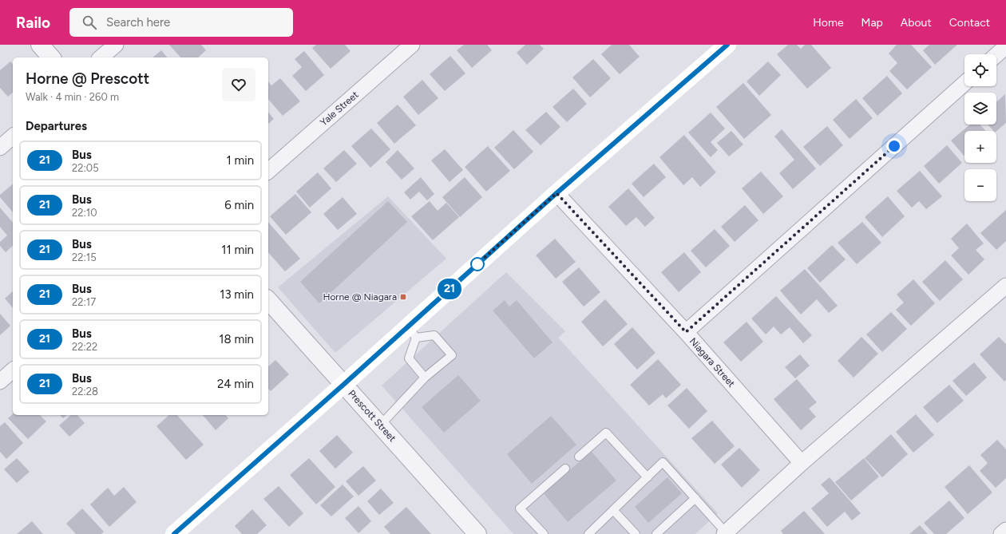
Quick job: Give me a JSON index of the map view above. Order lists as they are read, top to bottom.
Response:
{
  "streets": {
    "street": ["Yale Street", "Niagara Street", "Prescott Street"]
  },
  "places": {
    "transit": ["Horne @ Niagara"]
  },
  "lines": ["bus line 21"],
  "page": {
    "header": "Railo",
    "search": "Search here",
    "nav": [
      "Home",
      "Map",
      "About",
      "Contact"
    ],
    "on_map": "21",
    "map_buttons": ["+", "−"],
    "heading": [
      ["Horne @ Prescott", "Walk · 4 min · 260 m"],
      "Departures"
    ],
    "list": [
      {
        "mark": "21",
        "name": "Bus",
        "note": "22:05",
        "value": "1 min"
      },
      {
        "mark": "21",
        "name": "Bus",
        "note": "22:10",
        "value": "6 min"
      },
      {
        "mark": "21",
        "name": "Bus",
        "note": "22:15",
        "value": "11 min"
      },
      {
        "mark": "21",
        "name": "Bus",
        "note": "22:17",
        "value": "13 min"
      },
      {
        "mark": "21",
        "name": "Bus",
        "note": "22:22",
        "value": "18 min"
      },
      {
        "mark": "21",
        "name": "Bus",
        "note": "22:28",
        "value": "24 min"
      }
    ]
  }
}
